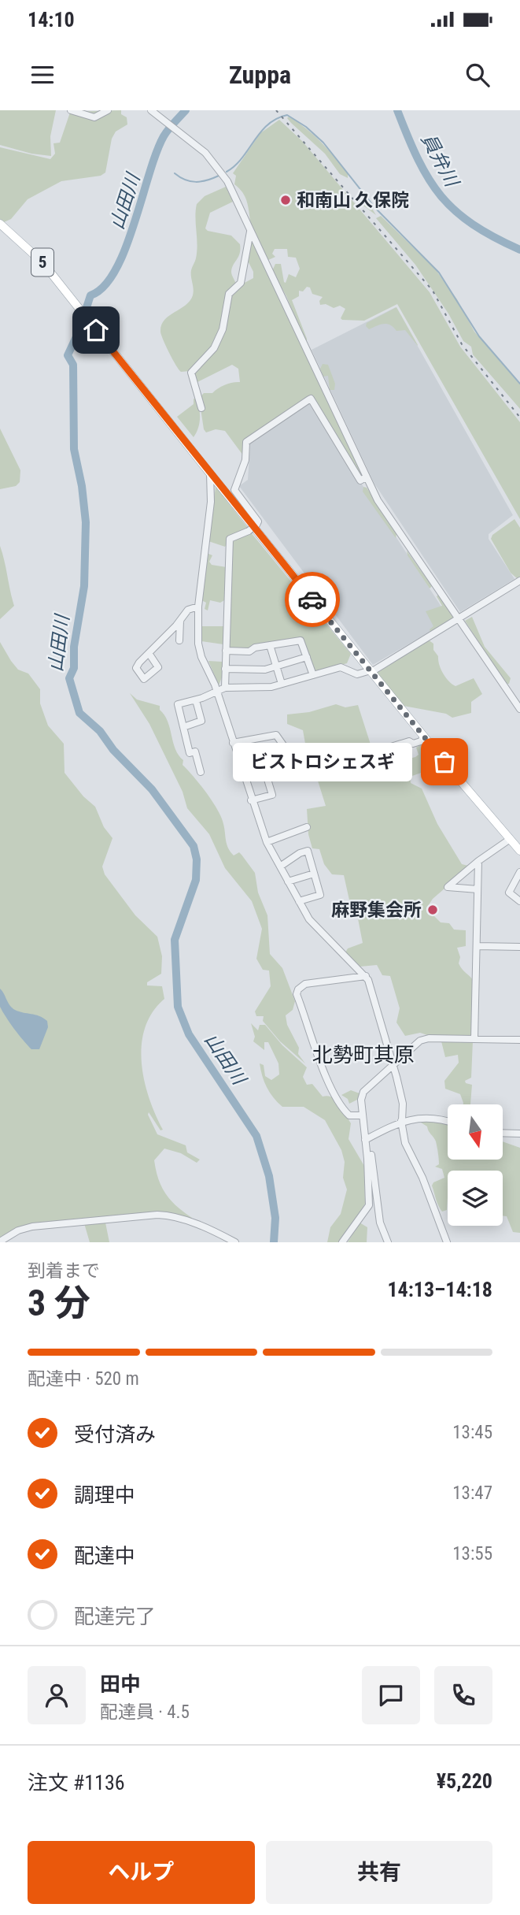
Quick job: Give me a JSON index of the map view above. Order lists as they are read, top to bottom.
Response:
{
  "streets": {
    "main road": ["5"]
  },
  "districts": ["北勢町其原"],
  "water": ["員弁川", "山田川"],
  "places": ["和南山 久保院", "ビストロシェスギ", "麻野集会所"],
  "north": "bottom",
  "page": {
    "status": "14:10",
    "header": "Zuppa",
    "bubble": "ビストロシェスギ",
    "heading": ["3 分", "到着まで", "14:13–14:18"],
    "panel": [
      "田中",
      "配達員 · 4.5",
      "注文 #1136",
      "¥5,220"
    ],
    "bar": "配達中 · 520 m",
    "list": [
      ["受付済み", "13:45"],
      ["調理中", "13:47"],
      ["配達中", "13:55"],
      "配達完了"
    ],
    "buttons": ["ヘルプ", "共有"]
  }
}
